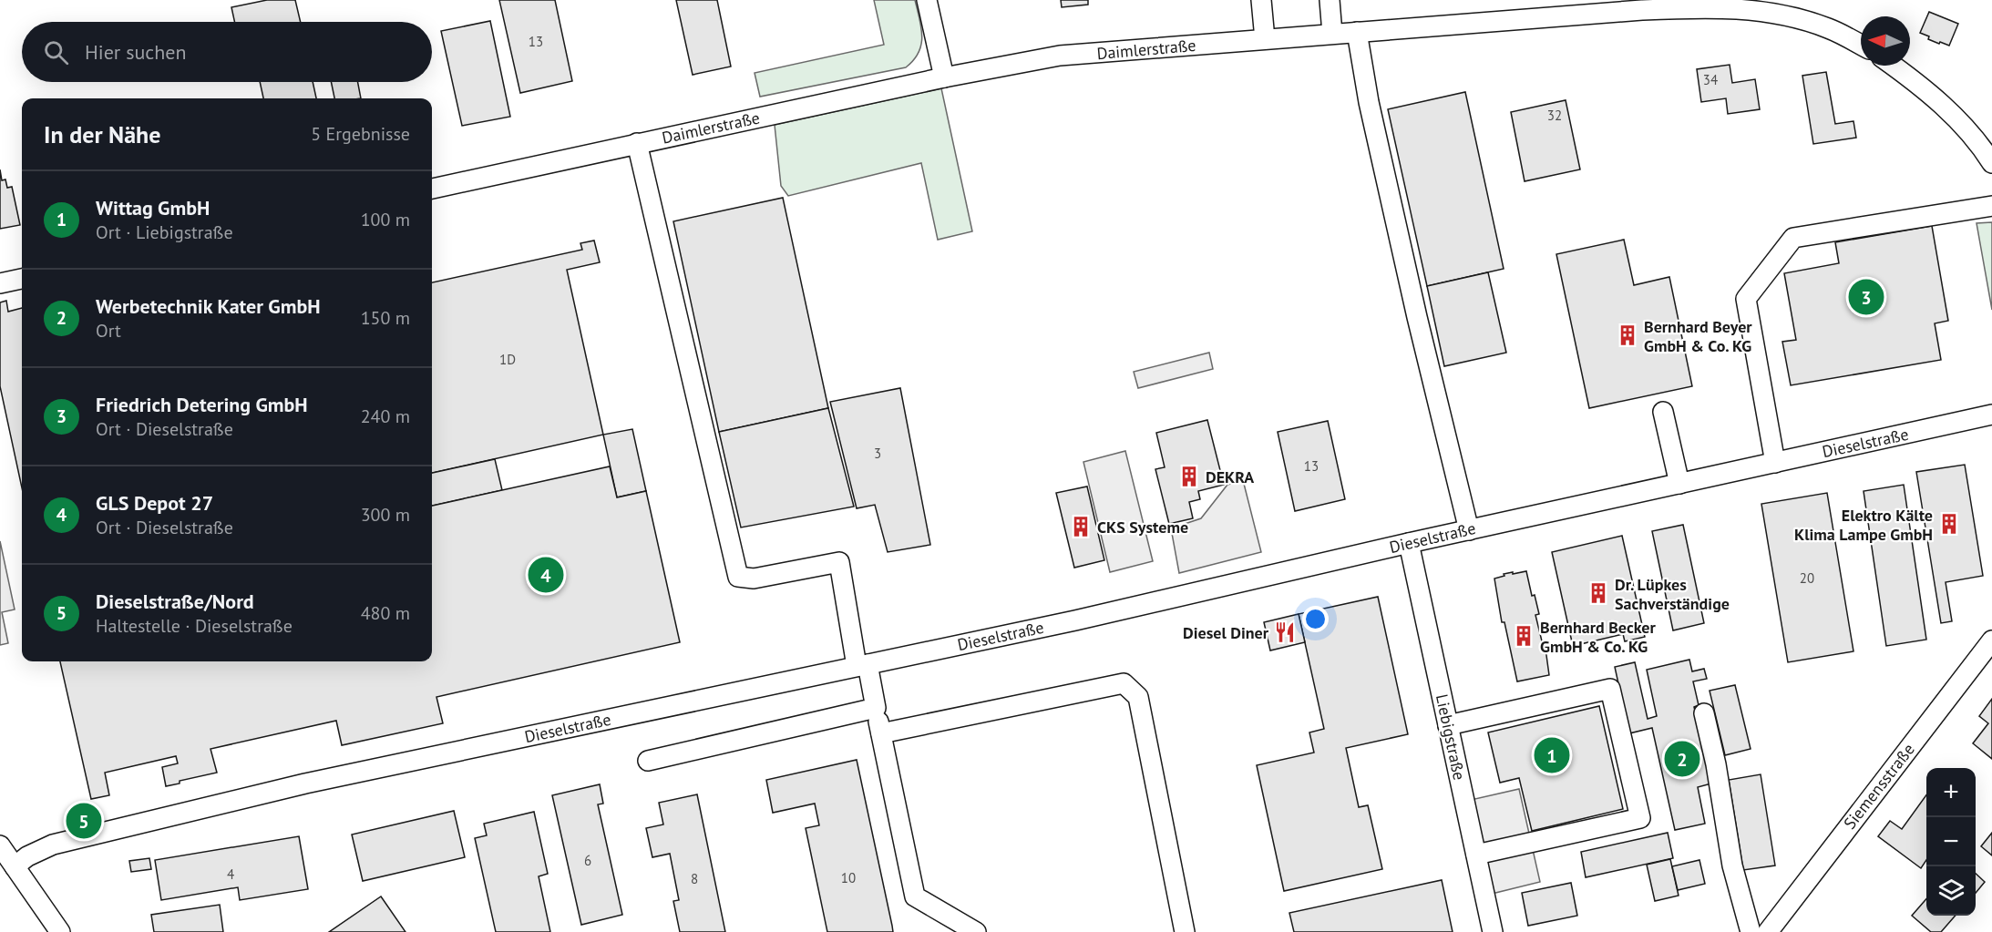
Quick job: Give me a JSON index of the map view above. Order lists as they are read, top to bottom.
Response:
{
  "streets": {
    "street": [
      "Daimlerstraße",
      "Dieselstraße",
      "Liebigstraße",
      "Siemensstraße"
    ]
  },
  "crossings": [
    ["Dieselstraße", "Liebigstraße"]
  ],
  "places": {
    "building": [
      "Bernhard Beyer GmbH & Co. KG",
      "DEKRA",
      "Elektro Kälte Klima Lampe GmbH",
      "CKS Systeme",
      "Dr. Lüpkes Sachverständige",
      "Bernhard Becker GmbH & Co. KG"
    ],
    "restaurant": ["Diesel Diner"]
  },
  "house_numbers": [
    "13",
    "34",
    "32",
    "1D",
    "3",
    "13",
    "20",
    "6",
    "4",
    "10",
    "8"
  ],
  "north": "left",
  "page": {
    "search": "Hier suchen",
    "heading": ["In der Nähe", "5 Ergebnisse"],
    "list": [
      {
        "mark": "1",
        "name": "Wittag GmbH",
        "note": "Ort · Liebigstraße",
        "value": "100 m"
      },
      {
        "mark": "2",
        "name": "Werbetechnik Kater GmbH",
        "note": "Ort",
        "value": "150 m"
      },
      {
        "mark": "3",
        "name": "Friedrich Detering GmbH",
        "note": "Ort · Dieselstraße",
        "value": "240 m"
      },
      {
        "mark": "4",
        "name": "GLS Depot 27",
        "note": "Ort · Dieselstraße",
        "value": "300 m"
      },
      {
        "mark": "5",
        "name": "Dieselstraße/Nord",
        "note": "Haltestelle · Dieselstraße",
        "value": "480 m"
      }
    ],
    "pins": [
      "3",
      "4",
      "1",
      "2",
      "5"
    ],
    "map_buttons": ["+", "−"]
  }
}
